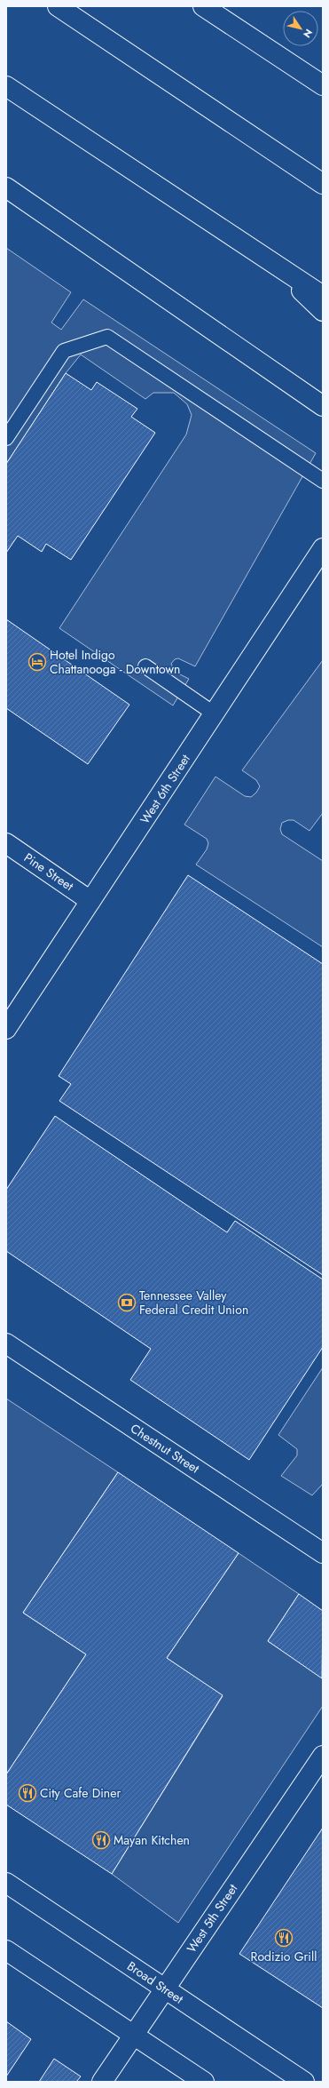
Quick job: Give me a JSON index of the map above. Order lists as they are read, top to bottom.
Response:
{
  "streets": {
    "main road": [
      "West 6th Street",
      "Pine Street",
      "Chestnut Street",
      "West 5th Street",
      "Broad Street"
    ]
  },
  "crossings": [
    ["West 6th Street", "Pine Street"],
    ["West 5th Street", "Broad Street"]
  ],
  "places": {
    "hotel": ["Hotel Indigo Chattanooga - Downtown"],
    "bank": ["Tennessee Valley Federal Credit Union"],
    "restaurant": ["City Cafe Diner", "Mayan Kitchen", "Rodizio Grill"]
  },
  "north": "bottom right"
}
